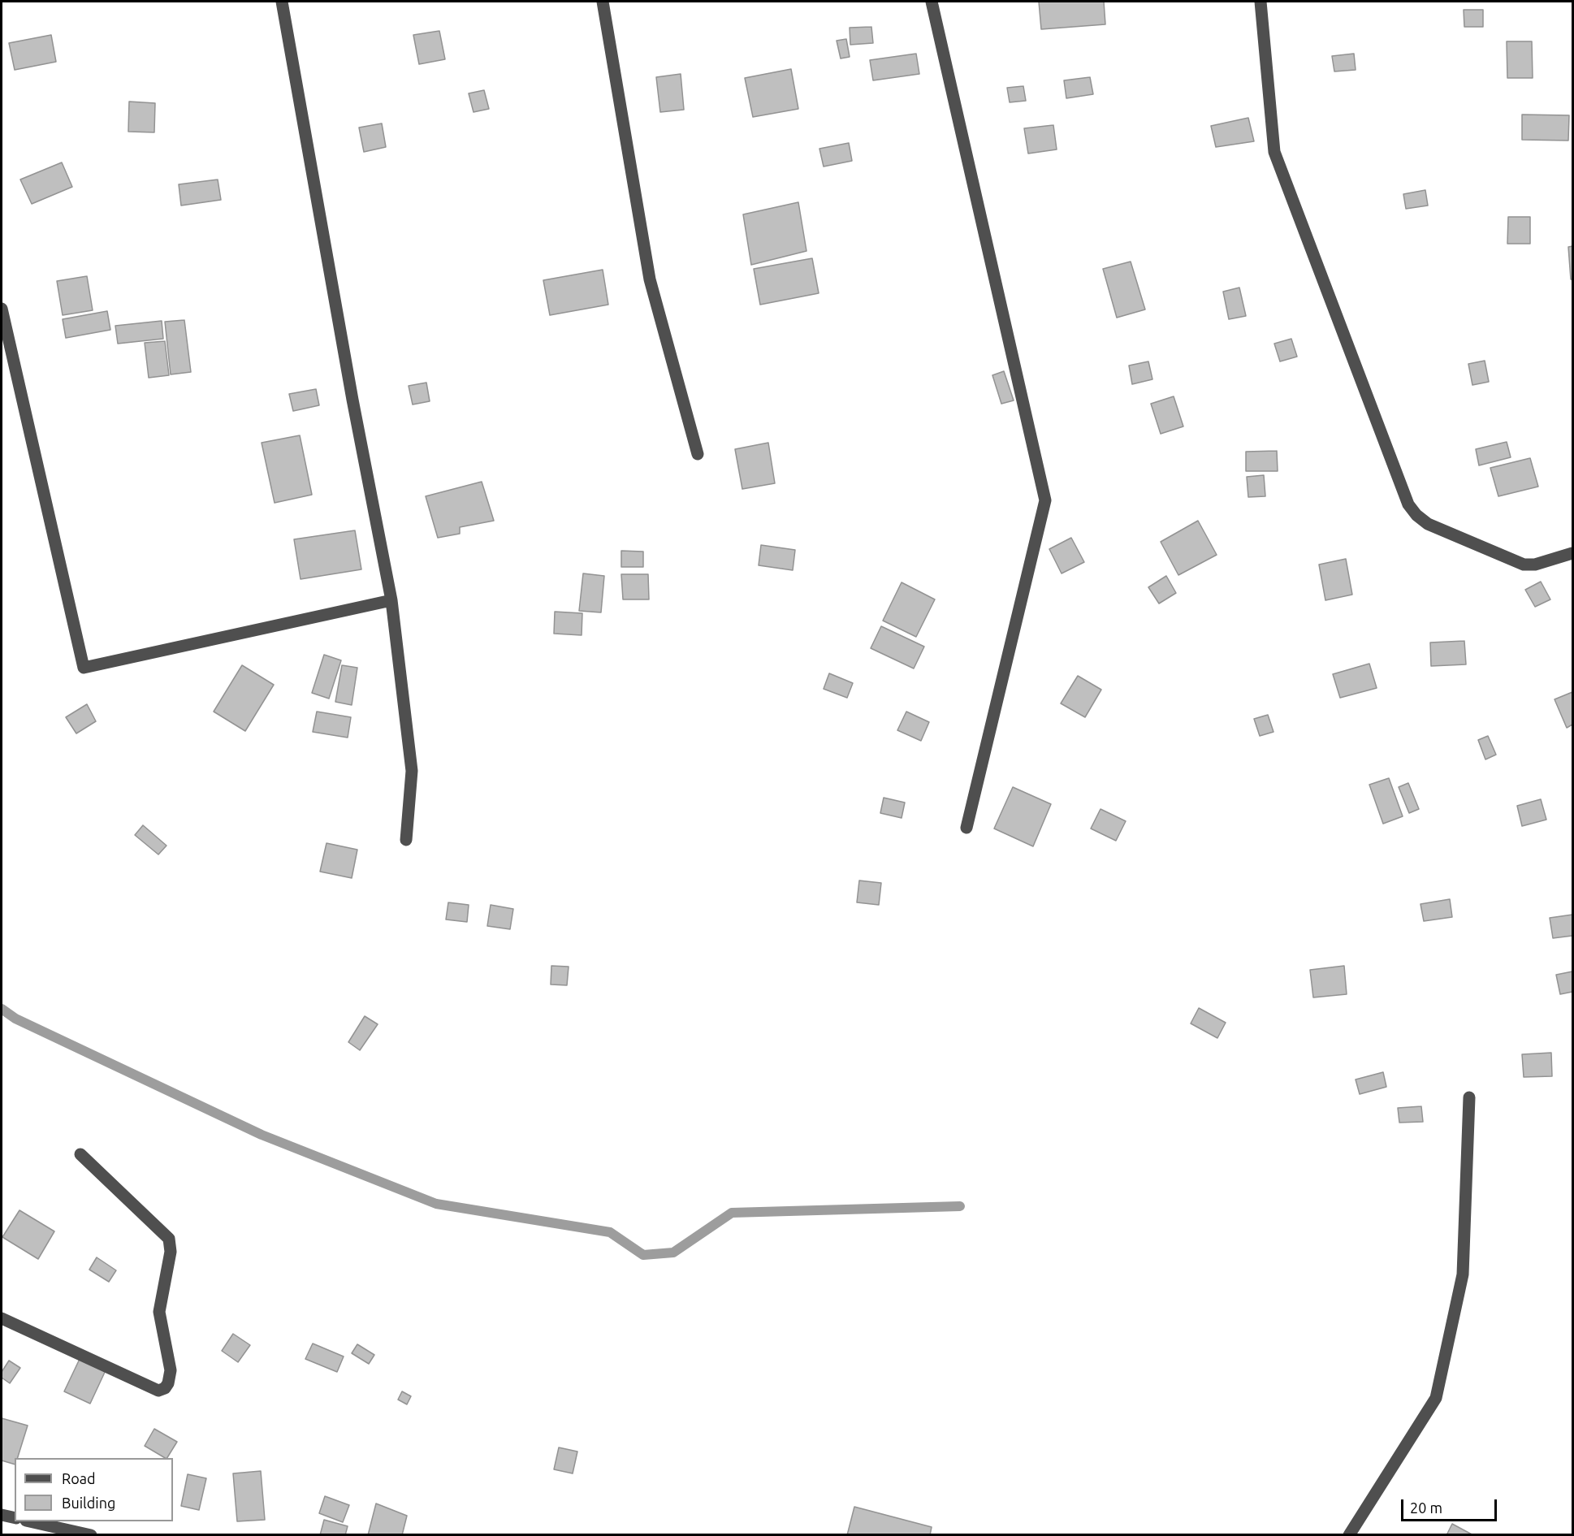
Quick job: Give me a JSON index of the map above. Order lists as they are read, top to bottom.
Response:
{
  "legend": ["Road", "Building"],
  "scale_bar": "20 m"
}
